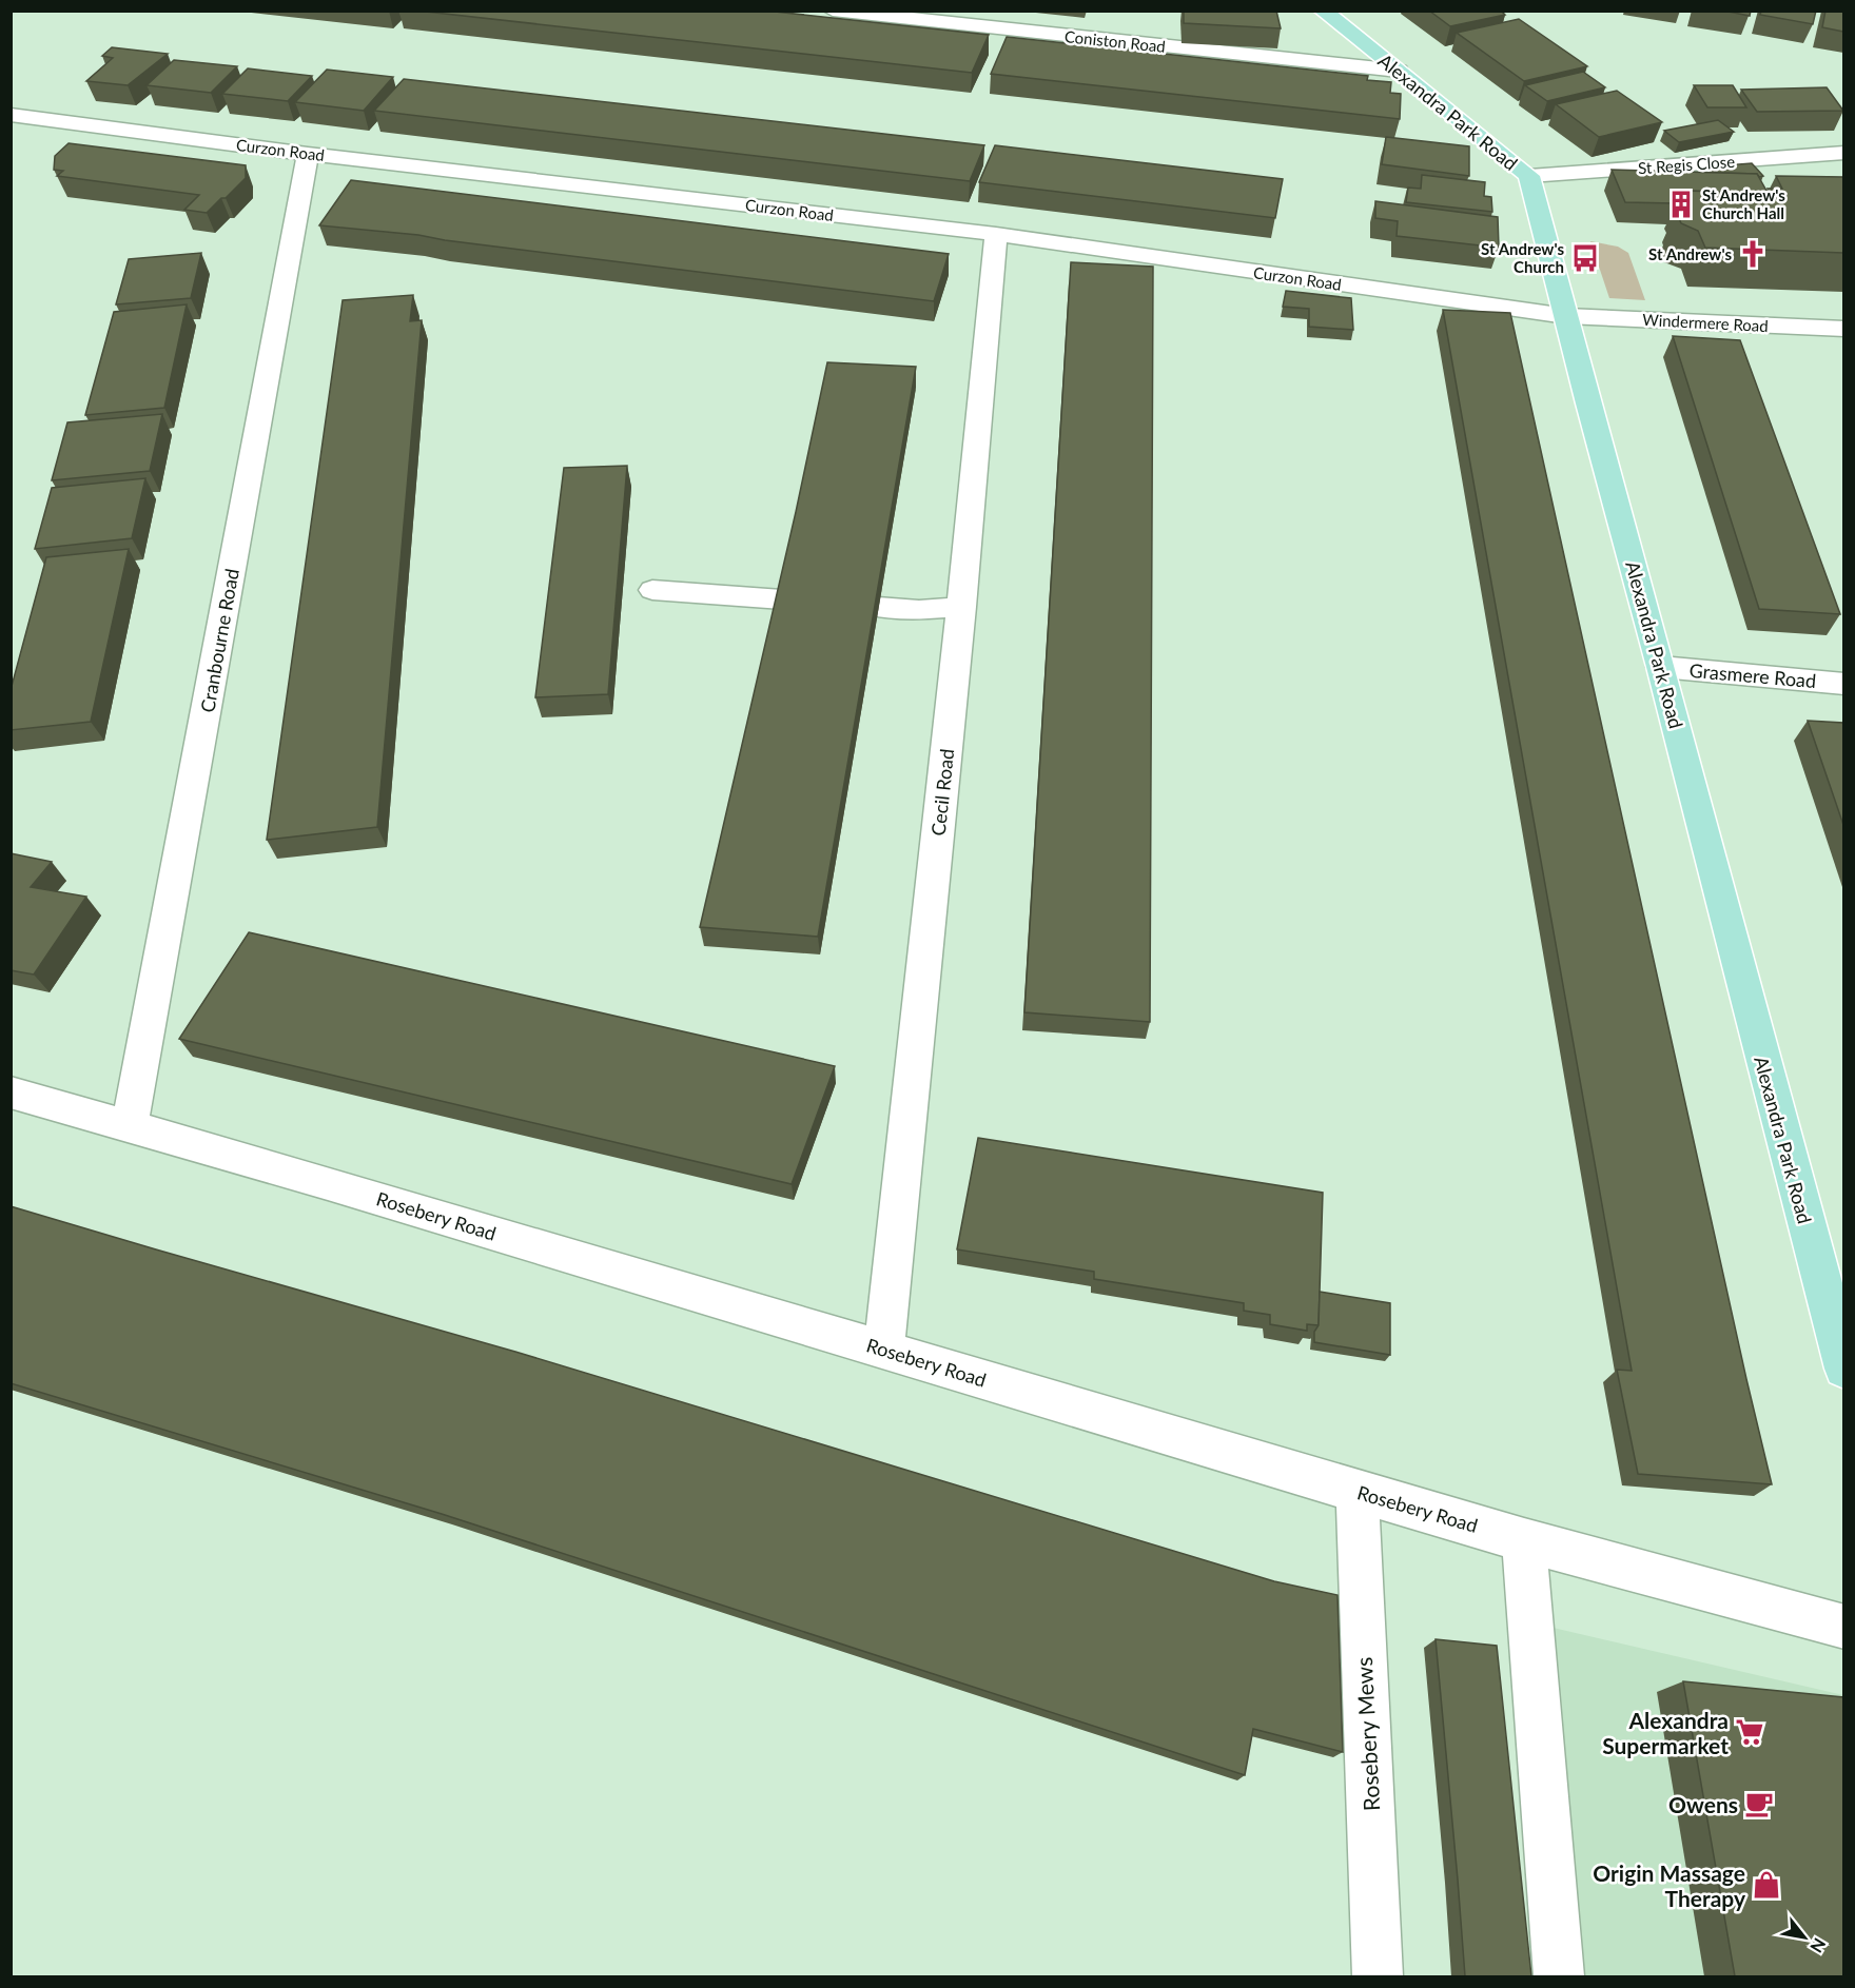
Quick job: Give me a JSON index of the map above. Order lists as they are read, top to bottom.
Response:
{
  "streets": {
    "main road": ["Alexandra Park Road"],
    "street": [
      "Coniston Road",
      "Curzon Road",
      "St Regis Close",
      "Windermere Road",
      "Cranbourne Road",
      "Grasmere Road",
      "Cecil Road",
      "Rosebery Road",
      "Rosebery Mews"
    ]
  },
  "crossings": [
    ["Coniston Road", "Alexandra Park Road"],
    ["Alexandra Park Road", "Curzon Road"],
    ["Alexandra Park Road", "St Regis Close"],
    ["Alexandra Park Road", "Windermere Road"],
    ["Alexandra Park Road", "Grasmere Road"],
    ["Curzon Road", "Windermere Road"],
    ["Curzon Road", "Cranbourne Road"],
    ["Curzon Road", "Cecil Road"],
    ["Cranbourne Road", "Rosebery Road"],
    ["Cecil Road", "Rosebery Road"],
    ["Rosebery Road", "Rosebery Mews"]
  ],
  "places": {
    "building": ["St Andrew's Church Hall"],
    "church": ["St Andrew's"],
    "bus stop": ["St Andrew's Church"],
    "supermarket": ["Alexandra Supermarket"],
    "cafe": ["Owens"],
    "shop": ["Origin Massage Therapy"]
  },
  "north": "bottom right"
}
